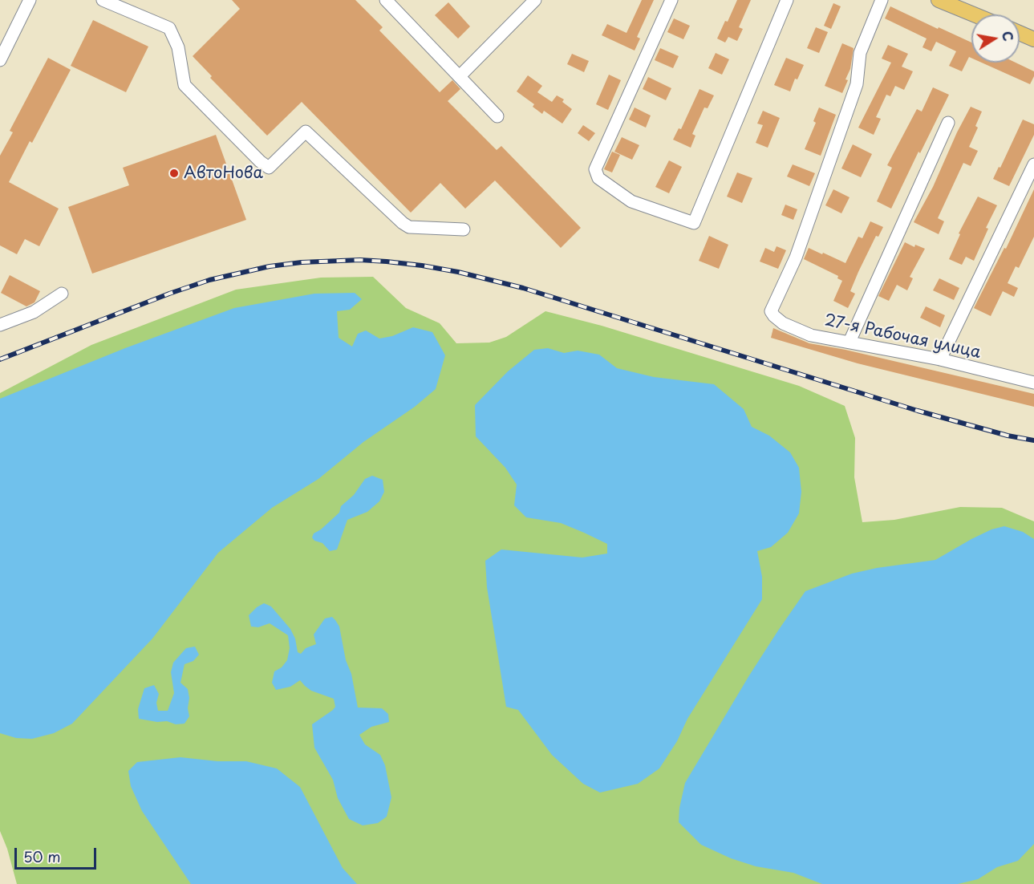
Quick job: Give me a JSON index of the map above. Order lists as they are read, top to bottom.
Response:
{
  "streets": {
    "street": ["27-я Рабочая улица"]
  },
  "places": ["АвтоНова"],
  "scale_bar": "50 m",
  "north": "right"
}
